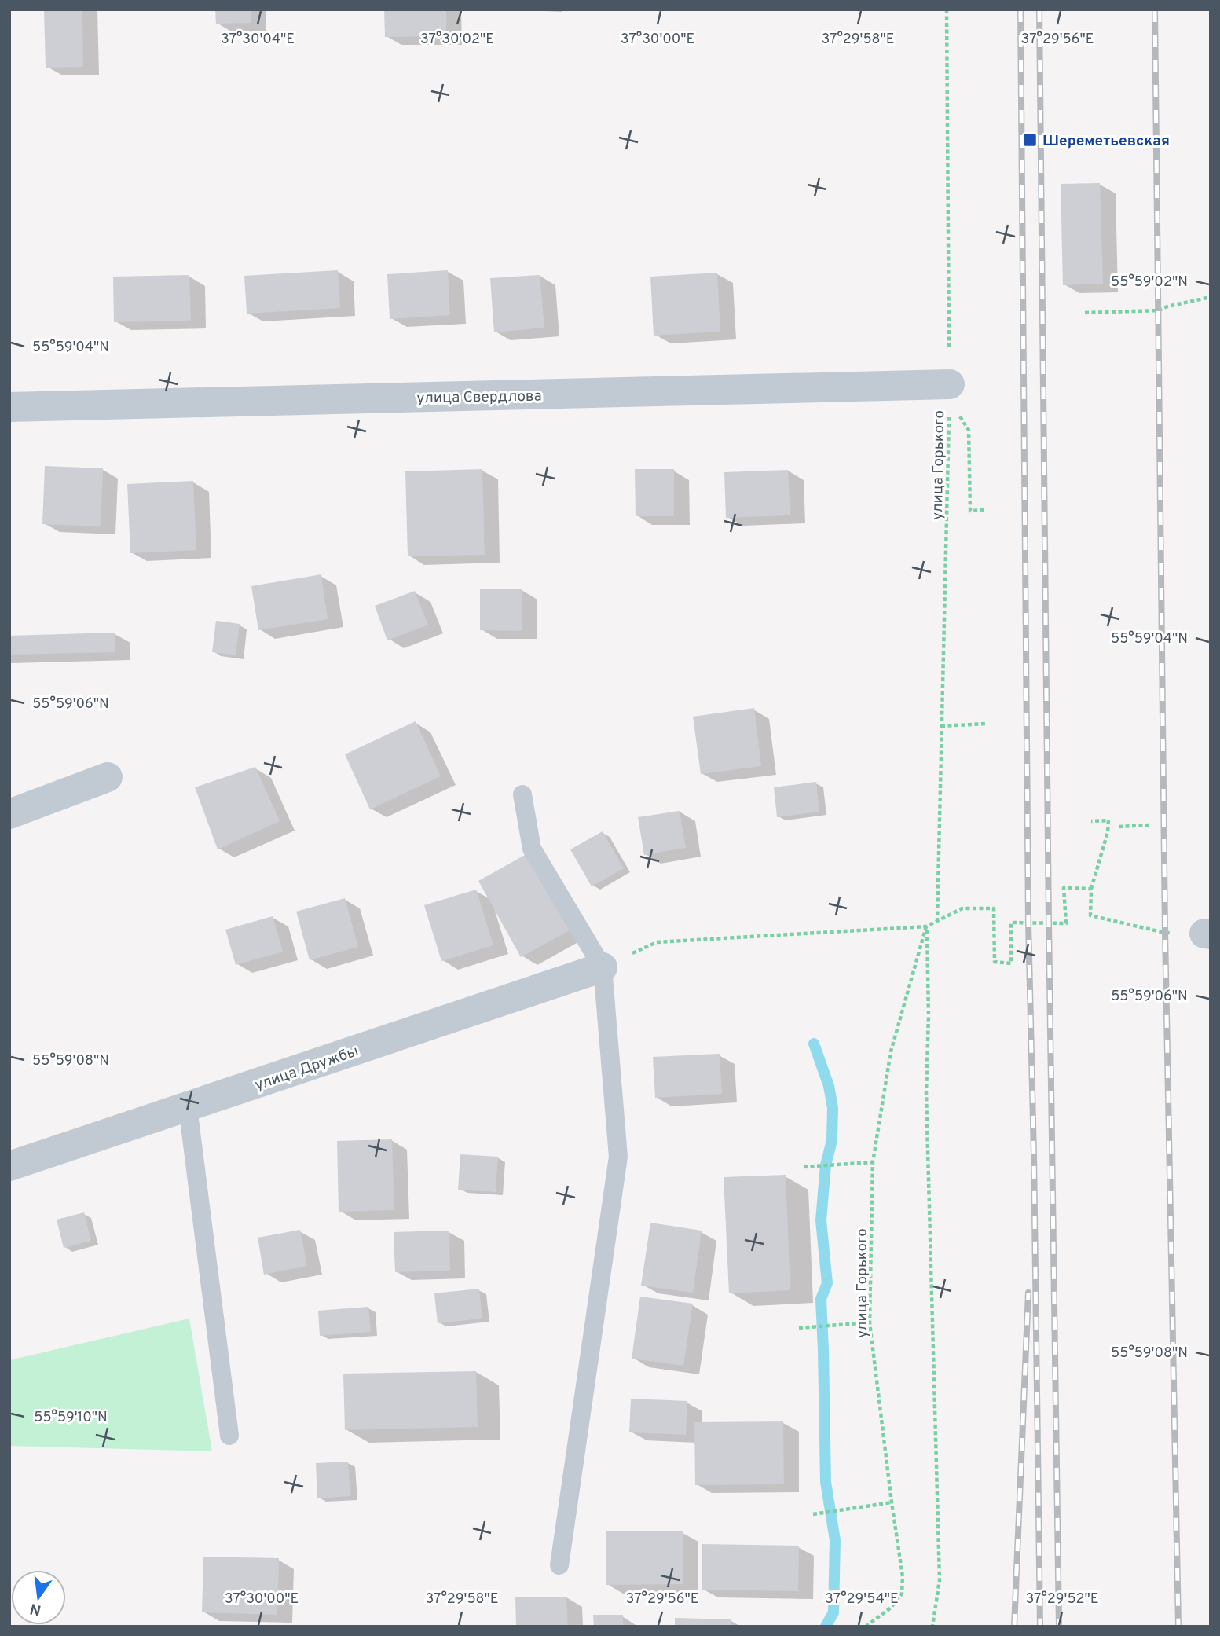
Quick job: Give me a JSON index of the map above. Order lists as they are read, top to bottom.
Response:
{
  "streets": {
    "street": ["улица Свердлова", "улица Дружбы"],
    "path": ["улица Горького"]
  },
  "crossings": [
    ["улица Свердлова", "улица Горького"]
  ],
  "places": {
    "transit": ["Шереметьевская"]
  },
  "north": "bottom",
  "coordinates": [
    "37°30'04\"E",
    "37°30'02\"E",
    "37°30'00\"E",
    "37°29'58\"E",
    "37°29'56\"E",
    "55°59'02\"N",
    "55°59'04\"N",
    "55°59'06\"N",
    "55°59'08\"N",
    "55°59'10\"N",
    "37°29'54\"E",
    "37°29'52\"E"
  ]
}
